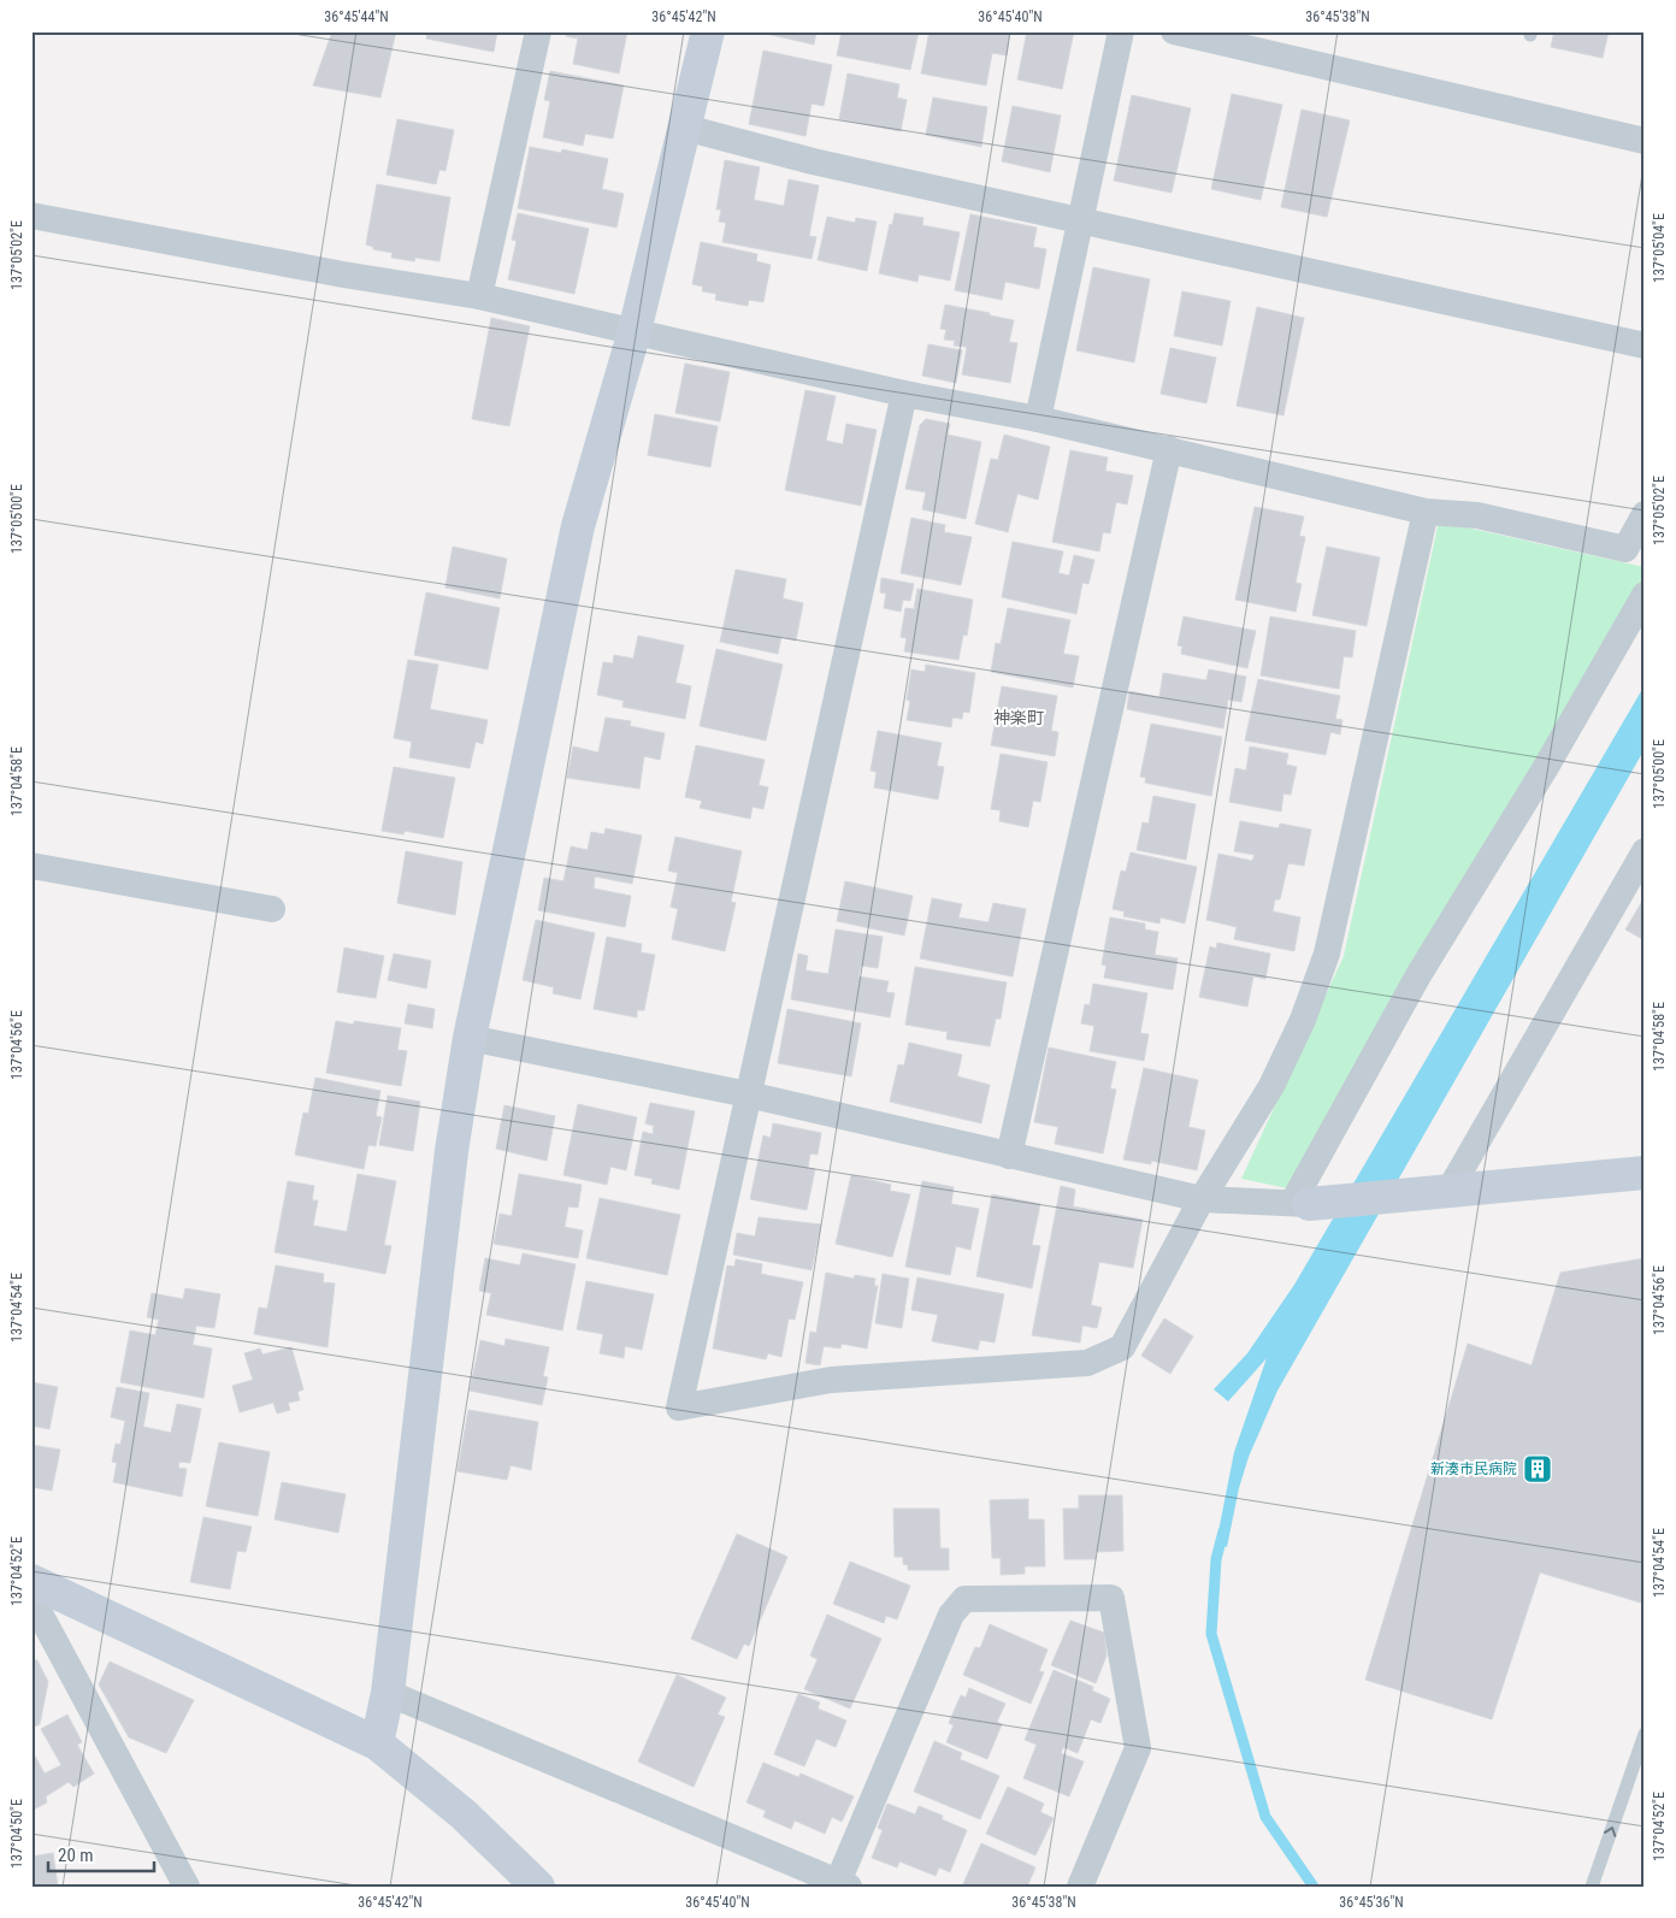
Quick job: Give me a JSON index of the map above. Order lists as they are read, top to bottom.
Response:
{
  "districts": ["神楽町"],
  "places": {
    "building": ["新湊市民病院"]
  },
  "scale_bar": "20 m",
  "coordinates": [
    "36°45'44\"N",
    "36°45'42\"N",
    "36°45'40\"N",
    "36°45'38\"N",
    "137°05'04\"E",
    "137°05'02\"E",
    "137°05'00\"E",
    "137°04'58\"E",
    "137°04'56\"E",
    "137°04'54\"E",
    "137°04'52\"E",
    "137°04'50\"E",
    "36°45'36\"N"
  ]
}
